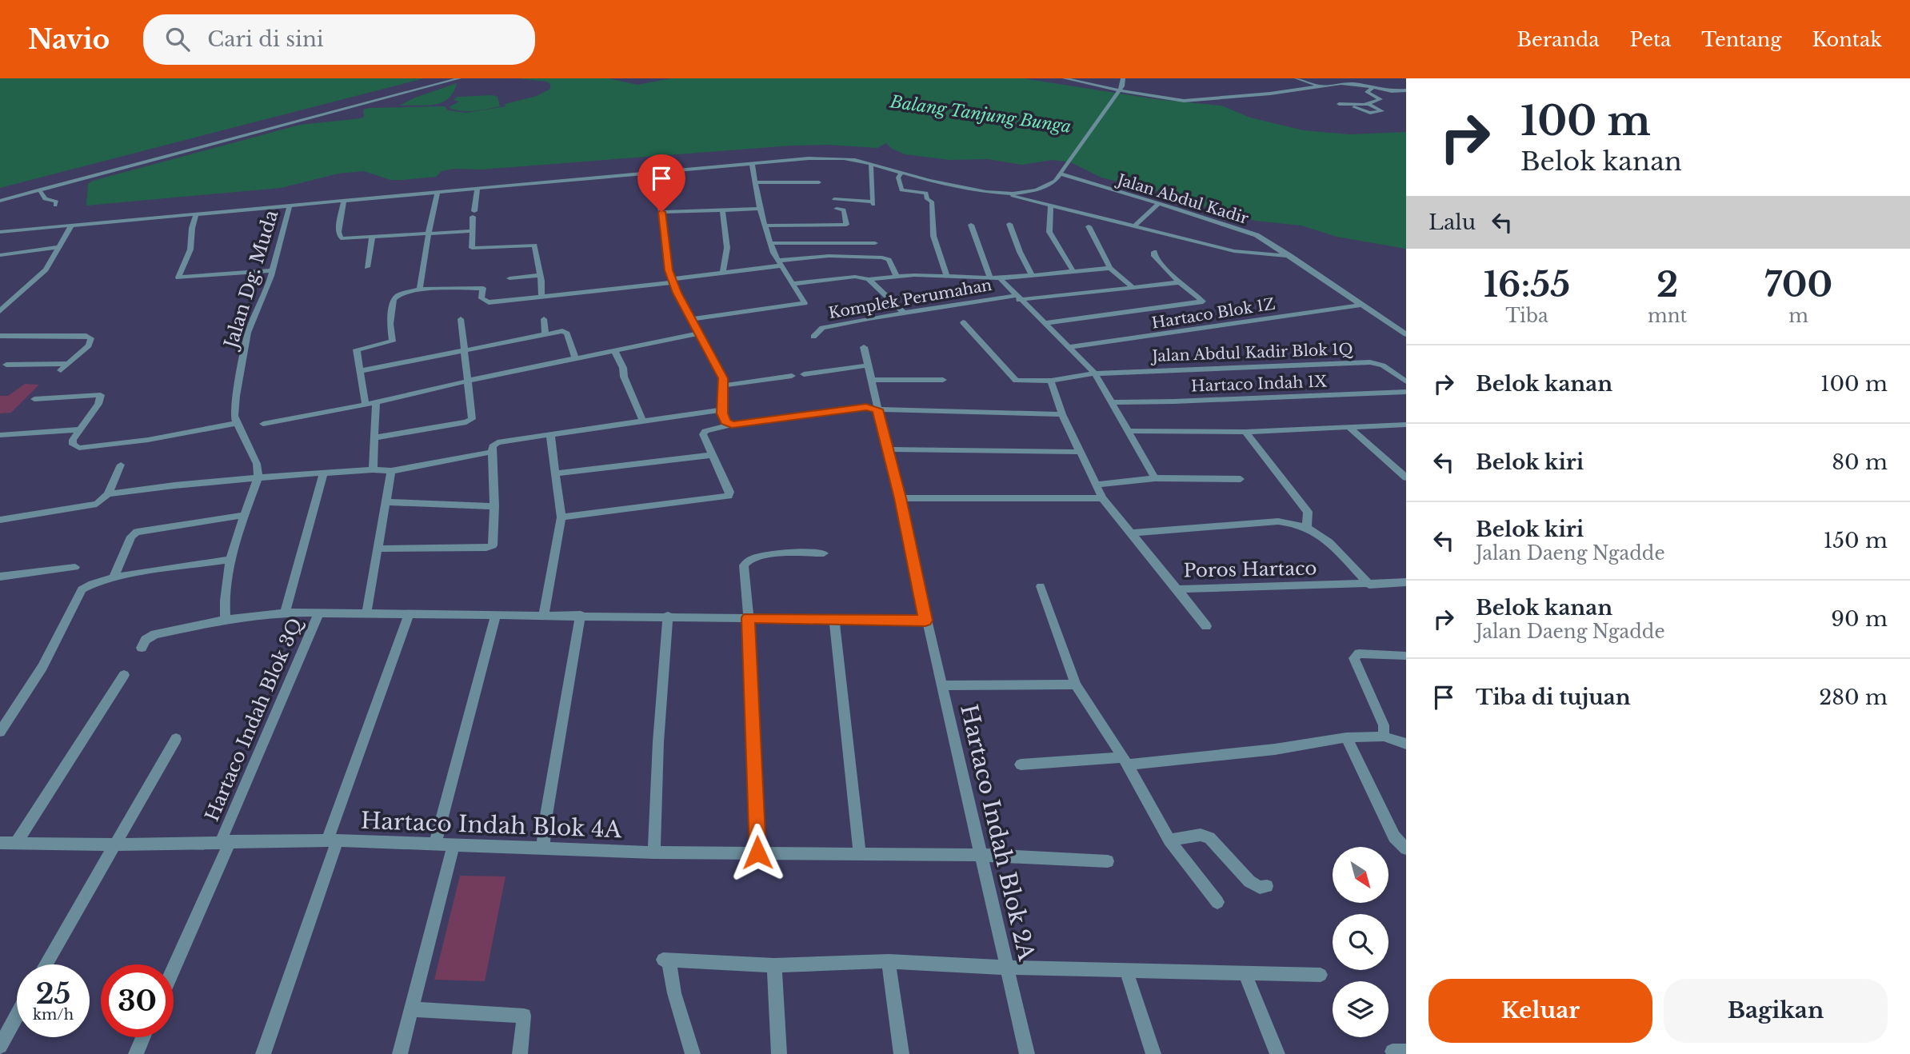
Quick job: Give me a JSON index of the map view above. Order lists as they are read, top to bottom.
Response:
{
  "streets": {
    "street": [
      "Jalan Abdul Kadir",
      "Jalan Dg. Muda",
      "Komplek Perumahan",
      "Hartaco Blok 1Z",
      "Jalan Abdul Kadir Blok 1Q",
      "Hartaco Indah 1X",
      "Poros Hartaco",
      "Hartaco Indah Blok 3Q",
      "Hartaco Indah Blok 4A",
      "Hartaco Indah Blok 2A"
    ]
  },
  "crossings": [
    ["Jalan Abdul Kadir", "Hartaco Blok 1Z"],
    ["Hartaco Indah Blok 3Q", "Hartaco Indah Blok 4A"],
    ["Hartaco Indah Blok 4A", "Hartaco Indah Blok 2A"]
  ],
  "water": ["Balang Tanjung Bunga"],
  "north": "bottom right",
  "page": {
    "header": "Navio",
    "search": "Cari di sini",
    "nav": [
      "Beranda",
      "Peta",
      "Tentang",
      "Kontak"
    ],
    "turn": ["100 m", "Belok kanan"],
    "then": "Lalu",
    "eta": [
      "16:55",
      "Tiba",
      "2",
      "mnt",
      "700",
      "m"
    ],
    "list": [
      {
        "name": "Belok kanan",
        "value": "100 m"
      },
      {
        "name": "Belok kiri",
        "value": "80 m"
      },
      {
        "name": "Belok kiri",
        "note": "Jalan Daeng Ngadde",
        "value": "150 m"
      },
      {
        "name": "Belok kanan",
        "note": "Jalan Daeng Ngadde",
        "value": "90 m"
      },
      {
        "name": "Tiba di tujuan",
        "value": "280 m"
      }
    ],
    "speed": "25 km/h",
    "limit": "30",
    "buttons": ["Keluar", "Bagikan"]
  }
}
